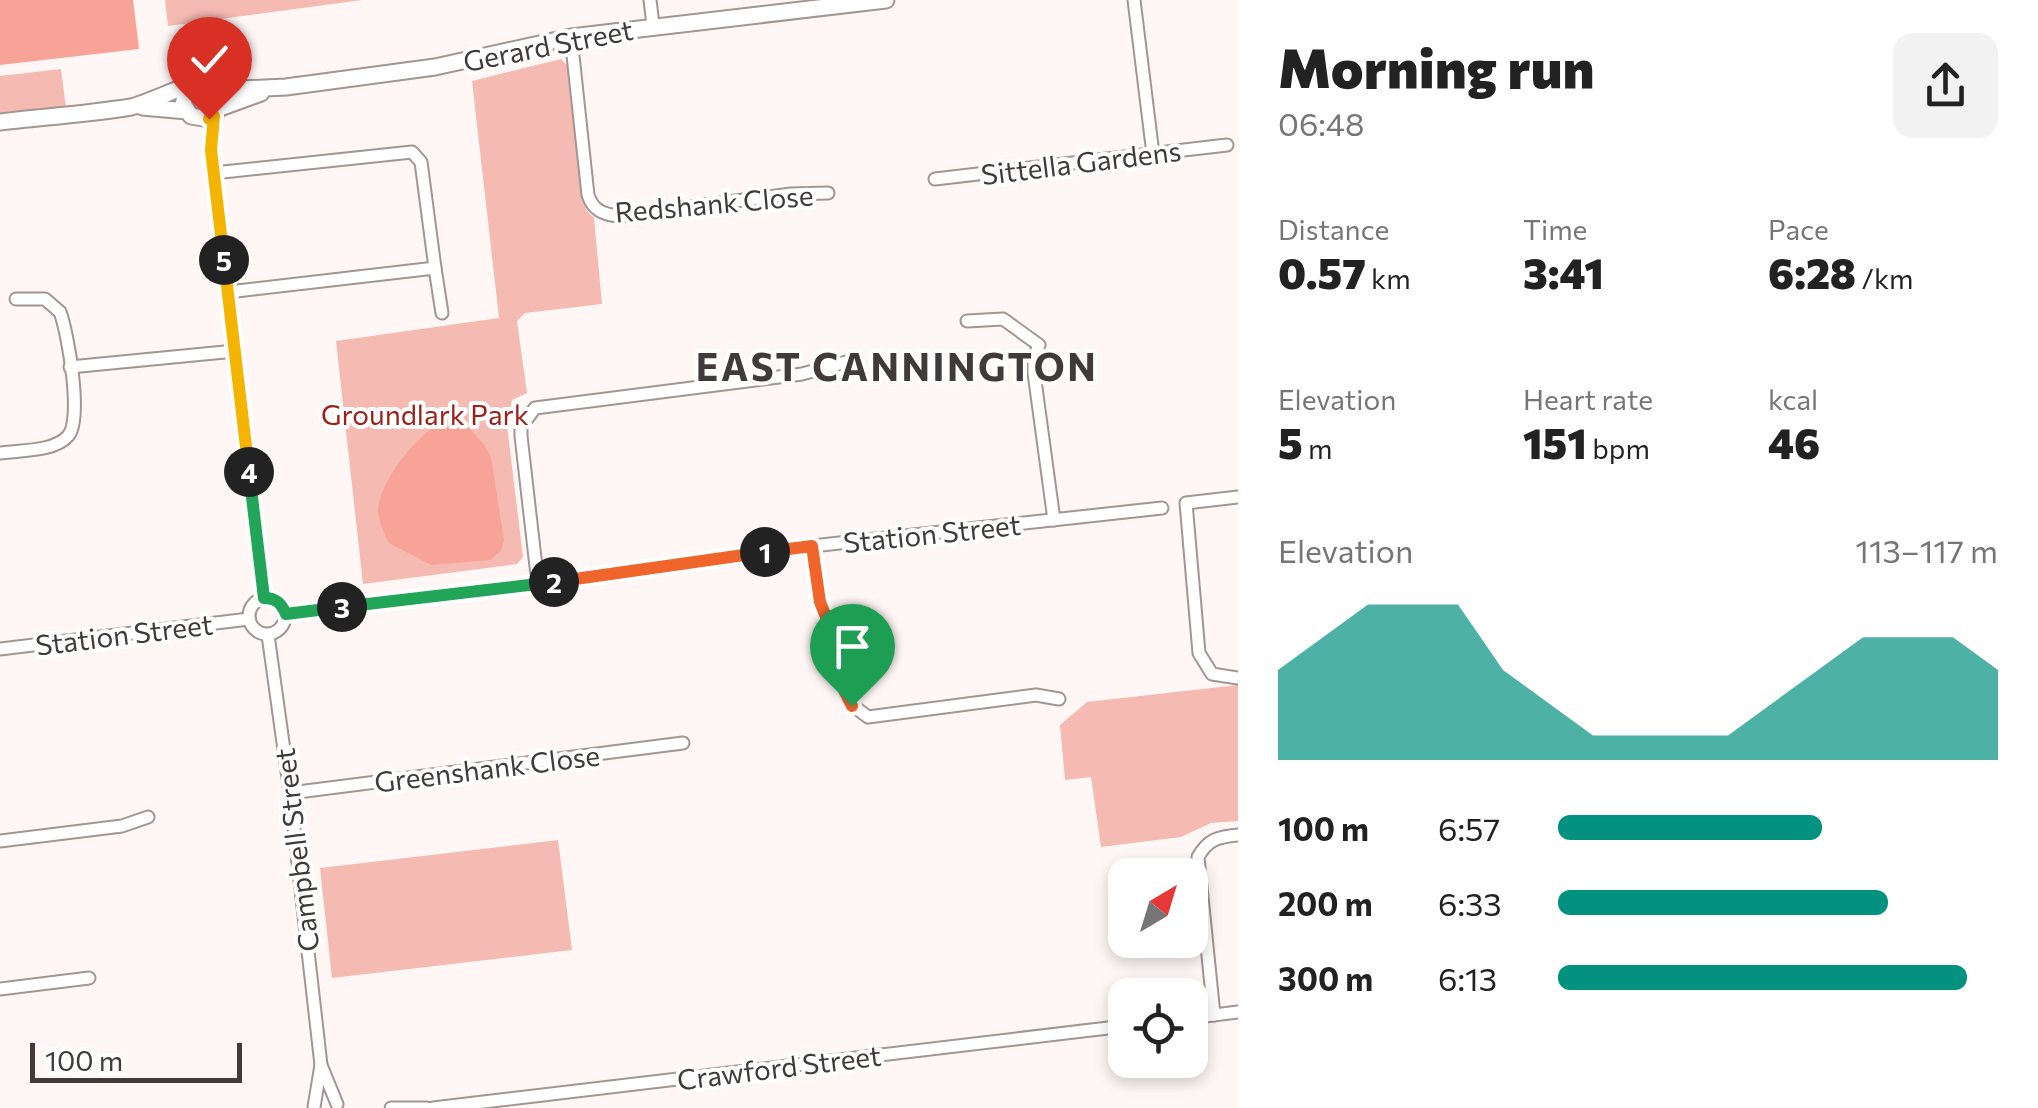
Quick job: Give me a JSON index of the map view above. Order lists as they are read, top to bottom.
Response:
{
  "streets": {
    "street": [
      "Gerard Street",
      "Sittella Gardens",
      "Redshank Close",
      "Station Street",
      "Greenshank Close",
      "Campbell Street",
      "Crawford Street"
    ]
  },
  "crossings": [
    ["Gerard Street", "Redshank Close"],
    ["Station Street", "Campbell Street"],
    ["Greenshank Close", "Campbell Street"]
  ],
  "districts": ["EAST CANNINGTON"],
  "parks": ["Groundlark Park"],
  "scale_bar": "100 m",
  "north": "top right",
  "page": {
    "heading": ["Morning run", "06:48"],
    "stats": [
      ["Distance", "0.57 km"],
      ["Time", "3:41"],
      ["Pace", "6:28 /km"],
      ["Elevation", "5 m"],
      ["Heart rate", "151 bpm"],
      ["kcal", "46"]
    ],
    "pins": [
      "5",
      "4",
      "1",
      "2",
      "3"
    ],
    "chart": ["Elevation", "113–117 m"],
    "list": [
      {
        "name": "100 m",
        "note": "6:57"
      },
      {
        "name": "200 m",
        "note": "6:33"
      },
      {
        "name": "300 m",
        "note": "6:13"
      }
    ],
    "scale": "100 m"
  }
}
